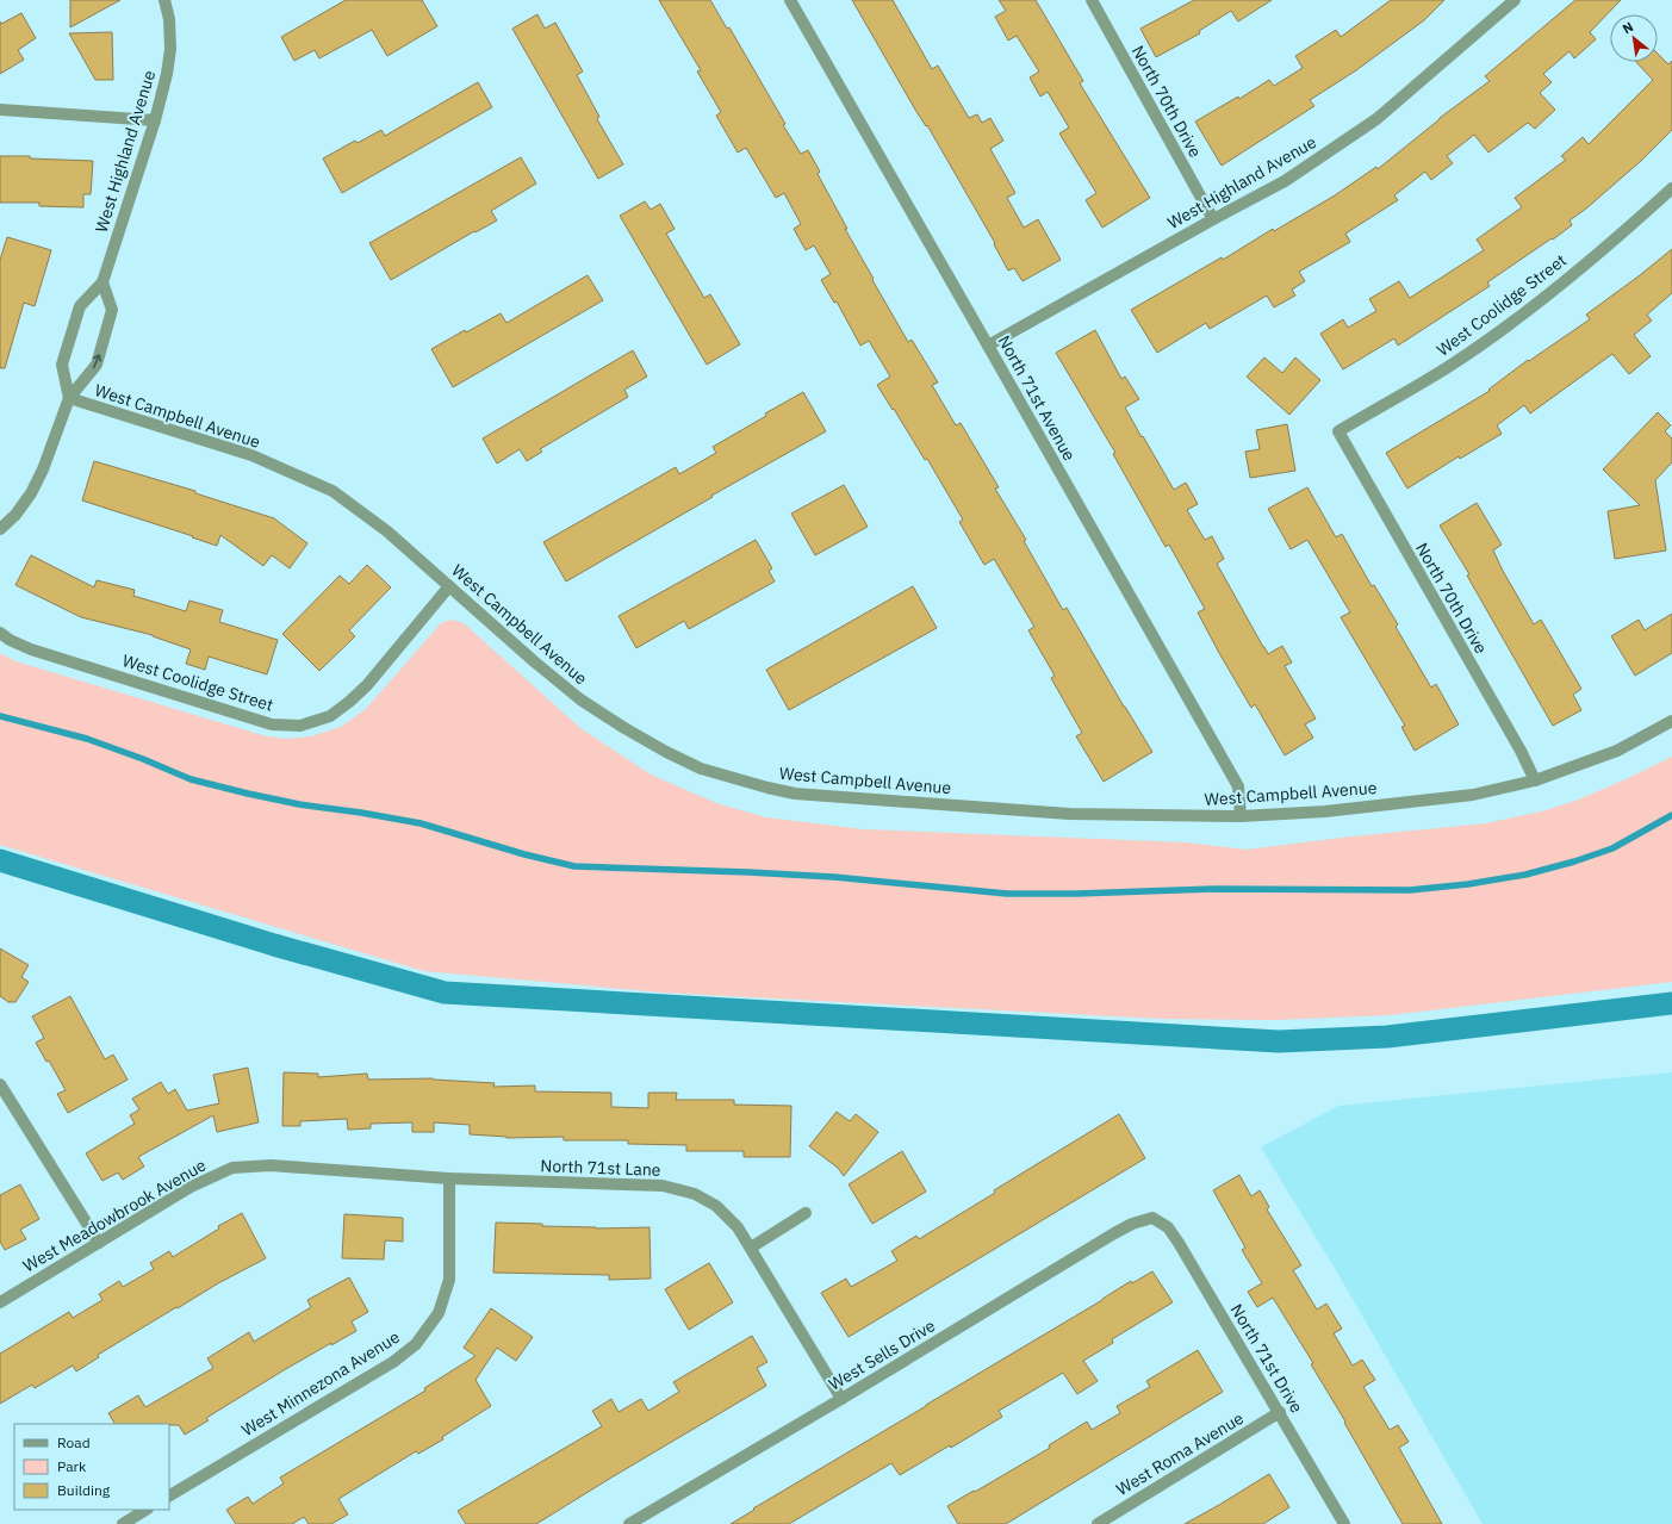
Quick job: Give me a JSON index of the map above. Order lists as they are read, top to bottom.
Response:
{
  "streets": {
    "street": [
      "North 70th Drive",
      "West Highland Avenue",
      "West Coolidge Street",
      "North 71st Avenue",
      "West Campbell Avenue",
      "North 71st Lane",
      "West Meadowbrook Avenue",
      "West Sells Drive",
      "North 71st Drive",
      "West Minnezona Avenue",
      "West Roma Avenue"
    ]
  },
  "crossings": [
    ["North 70th Drive", "West Highland Avenue"],
    ["North 70th Drive", "West Coolidge Street"],
    ["North 70th Drive", "West Campbell Avenue"],
    ["West Highland Avenue", "North 71st Avenue"],
    ["West Highland Avenue", "West Campbell Avenue"],
    ["West Coolidge Street", "West Campbell Avenue"],
    ["North 71st Avenue", "West Campbell Avenue"],
    ["North 71st Lane", "West Meadowbrook Avenue"],
    ["North 71st Lane", "West Sells Drive"],
    ["North 71st Lane", "West Minnezona Avenue"],
    ["West Meadowbrook Avenue", "West Minnezona Avenue"],
    ["West Sells Drive", "North 71st Drive"],
    ["North 71st Drive", "West Roma Avenue"]
  ],
  "legend": ["Road", "Park", "Building"],
  "north": "top left"
}
